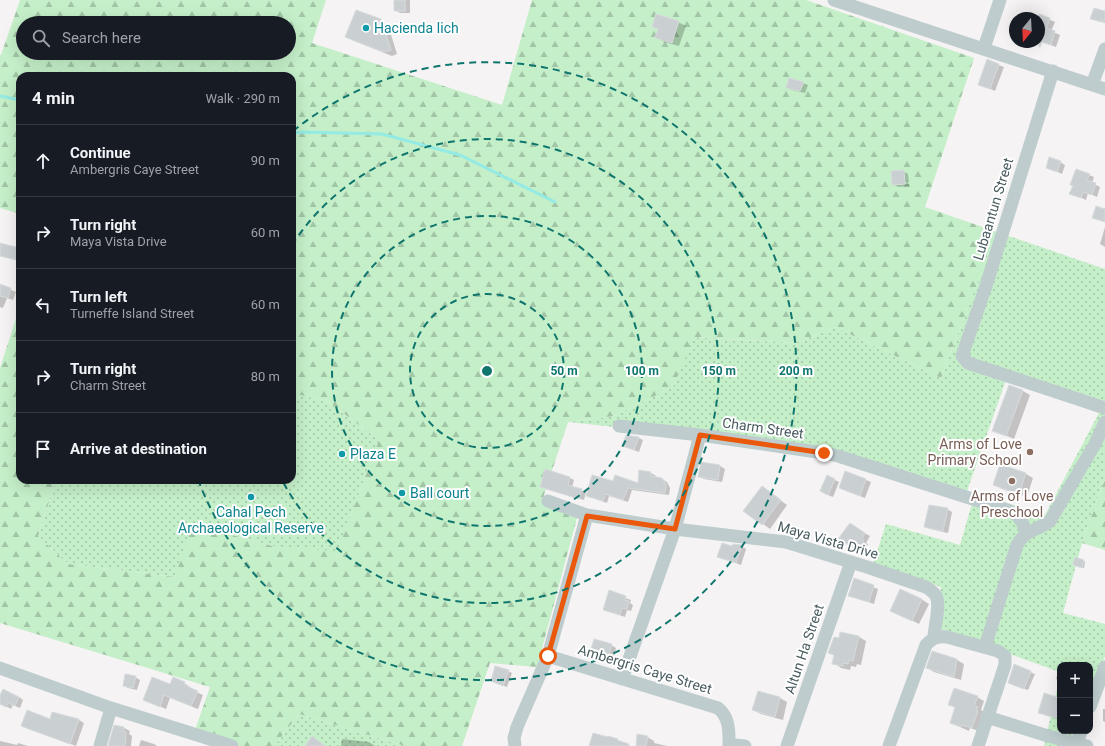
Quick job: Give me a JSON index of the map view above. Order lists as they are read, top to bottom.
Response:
{
  "streets": {
    "street": [
      "Lubaantun Street",
      "Charm Street",
      "Maya Vista Drive",
      "Altun Ha Street",
      "Ambergris Caye Street"
    ]
  },
  "crossings": [
    ["Maya Vista Drive", "Altun Ha Street"]
  ],
  "places": [
    "Hacienda Iich",
    "Arms of Love Primary School",
    "Plaza E",
    "Arms of Love Preschool",
    "Ball court",
    "Cahal Pech Archaeological Reserve"
  ],
  "north": "bottom",
  "page": {
    "search": "Search here",
    "heading": ["4 min", "Walk · 290 m"],
    "list": [
      ["Continue", "Ambergris Caye Street", "90 m"],
      ["Turn right", "Maya Vista Drive", "60 m"],
      ["Turn left", "Turneffe Island Street", "60 m"],
      ["Turn right", "Charm Street", "80 m"],
      "Arrive at destination"
    ],
    "map_buttons": ["+", "−"]
  },
  "rings": [
    "50 m",
    "100 m",
    "150 m",
    "200 m"
  ]
}
